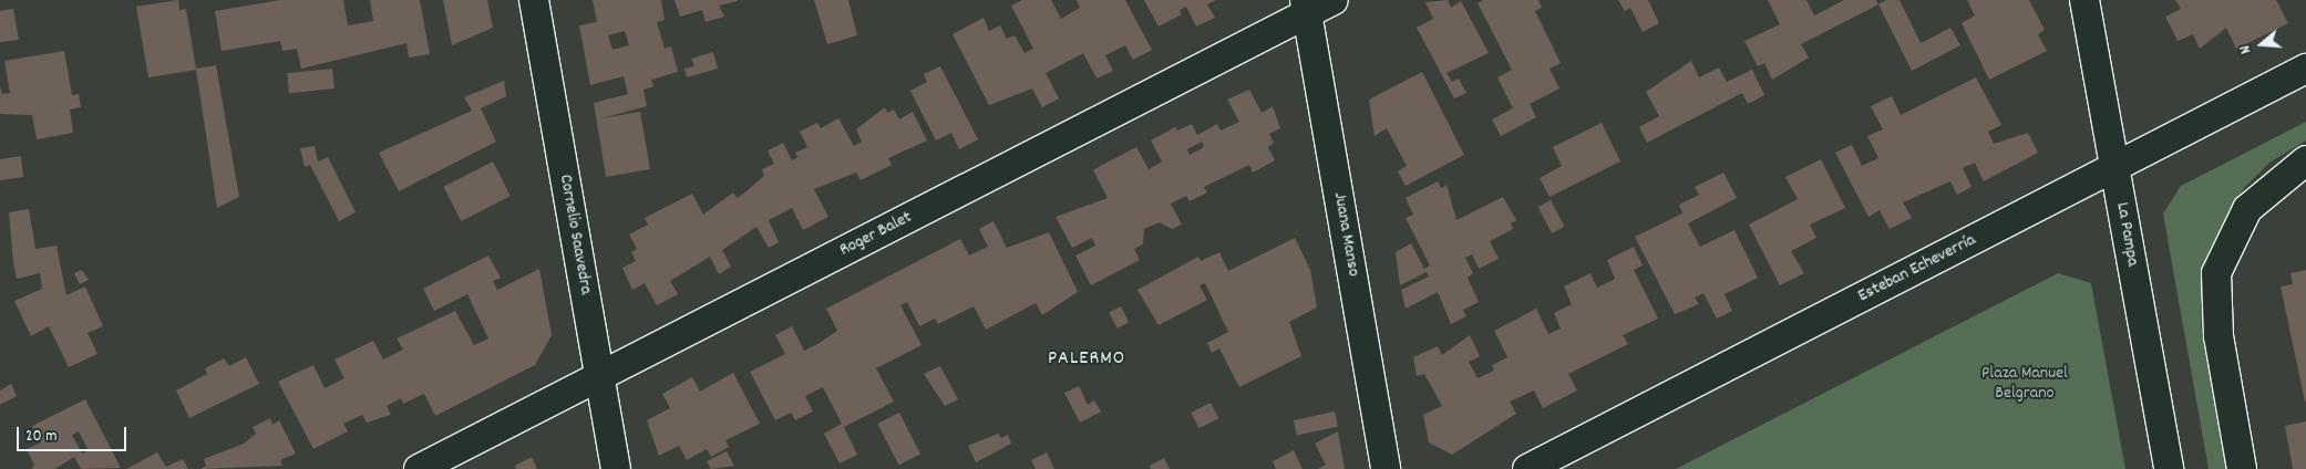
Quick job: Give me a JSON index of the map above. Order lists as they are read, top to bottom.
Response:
{
  "streets": {
    "street": [
      "Cornelio Saavedra",
      "Roger Balet",
      "Juana Manso",
      "La Pampa",
      "Esteban Echeverría"
    ]
  },
  "crossings": [
    ["Cornelio Saavedra", "Roger Balet"],
    ["Roger Balet", "Juana Manso"],
    ["La Pampa", "Esteban Echeverría"]
  ],
  "districts": ["PALERMO"],
  "parks": ["Plaza Manuel Belgrano"],
  "scale_bar": "20 m",
  "north": "left"
}
